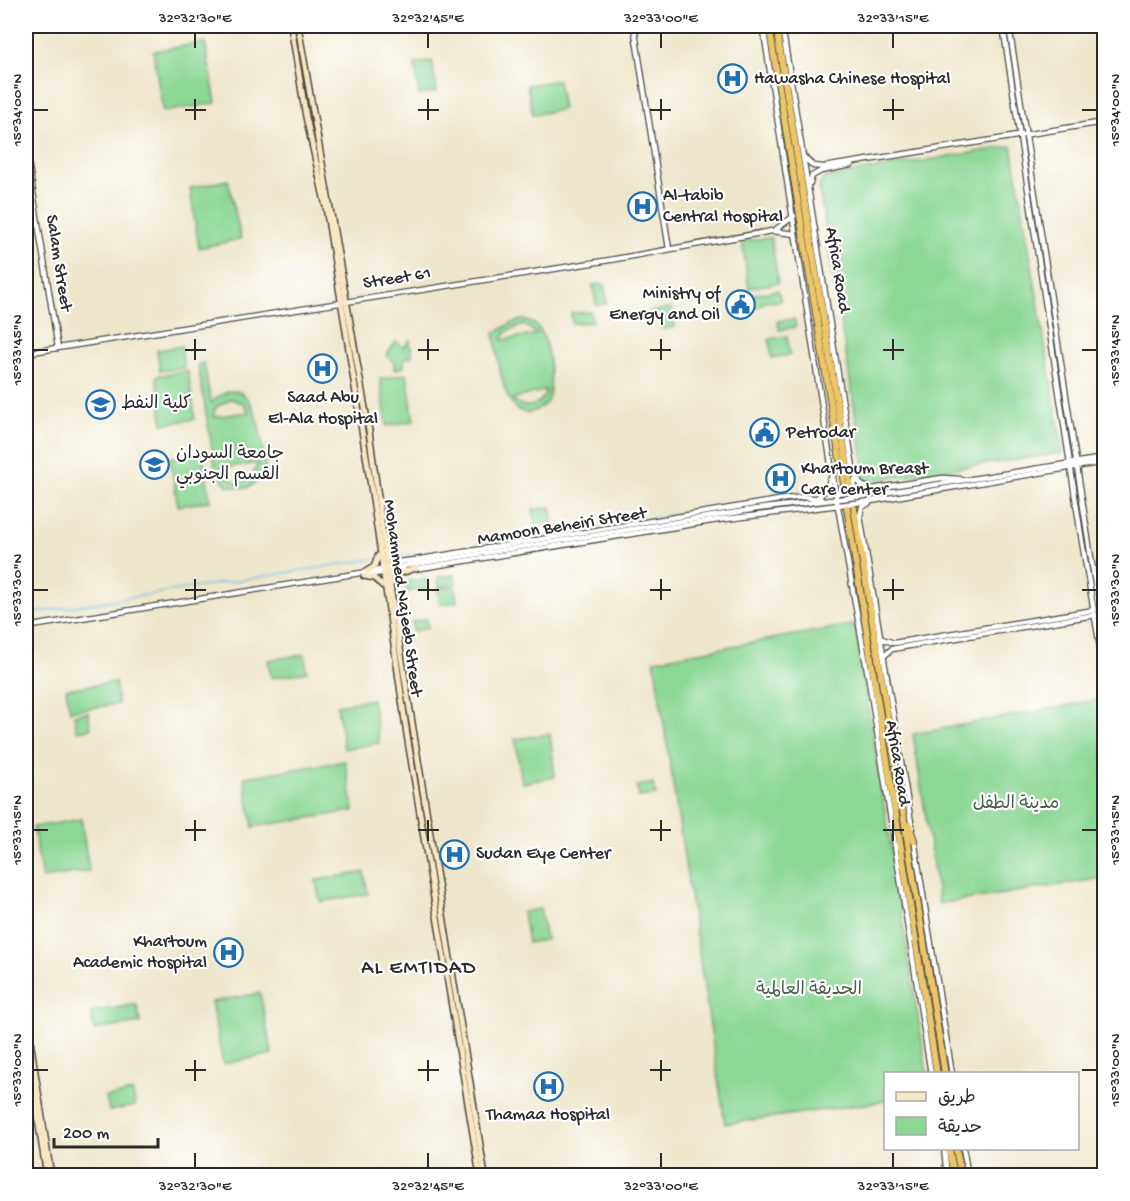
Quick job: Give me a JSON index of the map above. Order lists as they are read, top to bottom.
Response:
{
  "streets": {
    "highway": ["Africa Road"],
    "main road": ["Mohammed Najeeb Street"],
    "street": ["Salam Street", "Street 61", "Mamoon Beheiri Street"]
  },
  "crossings": [
    ["Salam Street", "Street 61"],
    ["Africa Road", "Mamoon Beheiri Street"],
    ["Street 61", "Mohammed Najeeb Street"],
    ["Mamoon Beheiri Street", "Mohammed Najeeb Street"]
  ],
  "districts": ["AL EMTIDAD"],
  "parks": ["مدينة الطفل", "الحديقة العالمية"],
  "places": {
    "hospital": [
      "Hawasha Chinese Hospital",
      "Al-tabib Central Hospital",
      "Saad Abu El-Ala Hospital",
      "Khartoum Breast Care center",
      "Sudan Eye Center",
      "Khartoum Academic Hospital",
      "Thamaa Hospital"
    ],
    "public building": ["Ministry of Energy and Oil", "Petrodar"],
    "school or university": ["كلية النفط", "جامعة السودان القسم الجنوبي"]
  },
  "legend": ["طريق", "حديقة"],
  "scale_bar": "200 m",
  "coordinates": [
    "32°32'30\"E",
    "32°32'45\"E",
    "32°33'00\"E",
    "32°33'15\"E",
    "15°34'00\"N",
    "15°33'45\"N",
    "15°33'30\"N",
    "15°33'15\"N",
    "15°33'00\"N"
  ]
}
